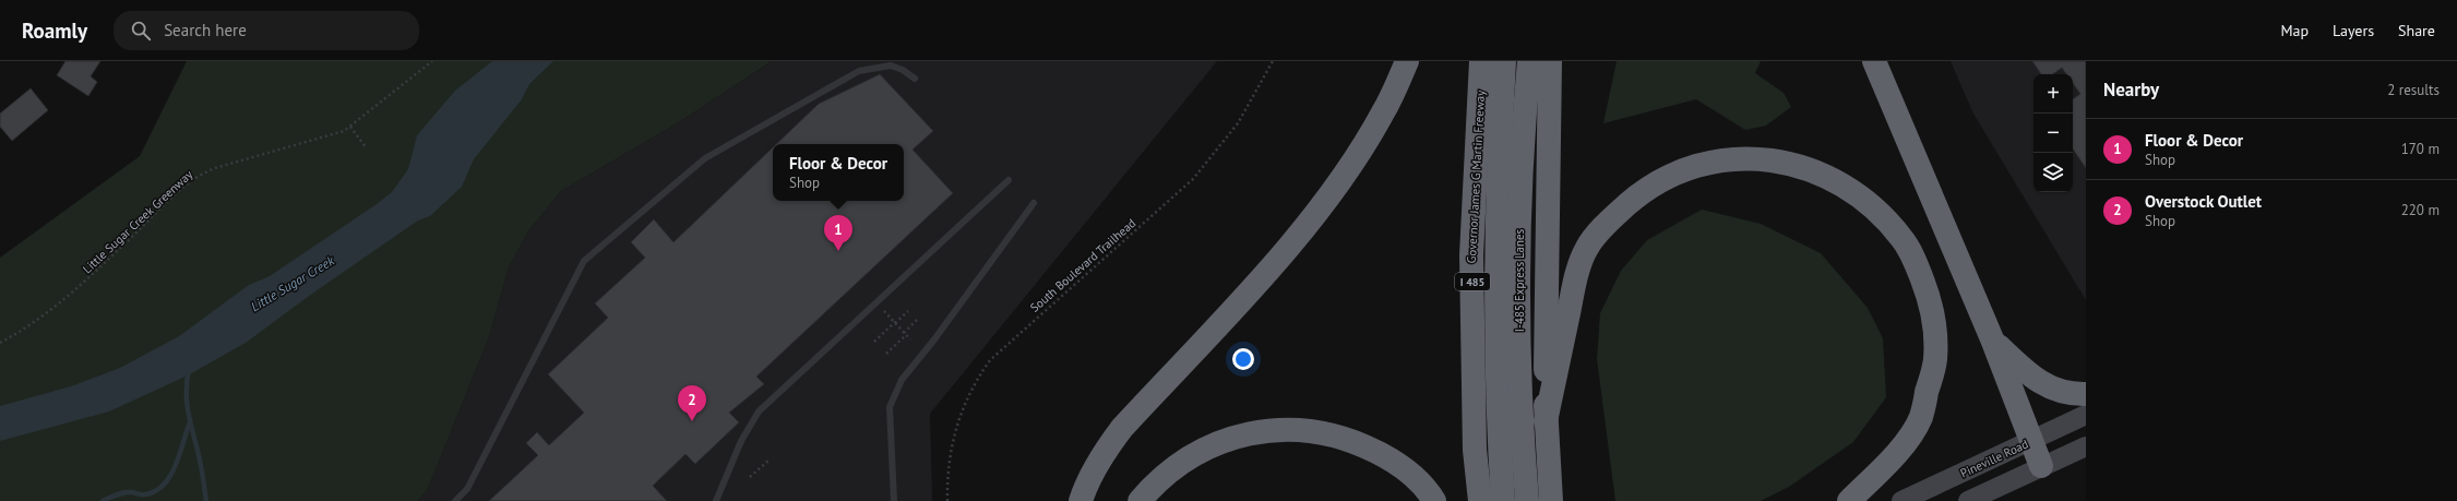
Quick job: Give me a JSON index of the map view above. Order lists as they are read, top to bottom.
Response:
{
  "streets": {
    "highway": ["Governor James G Martin Freeway", "I-485 Express Lanes", "I 485"],
    "main road": ["Pineville Road"],
    "path": ["Little Sugar Creek Greenway", "South Boulevard Trailhead"]
  },
  "water": ["Little Sugar Creek"],
  "page": {
    "header": "Roamly",
    "search": "Search here",
    "nav": ["Map", "Layers", "Share"],
    "heading": ["Nearby", "2 results"],
    "map_buttons": ["+", "−"],
    "list": [
      {
        "mark": "1",
        "name": "Floor & Decor",
        "note": "Shop",
        "value": "170 m"
      },
      {
        "mark": "2",
        "name": "Overstock Outlet",
        "note": "Shop",
        "value": "220 m"
      }
    ],
    "popup": ["Floor & Decor", "Shop"],
    "pins": ["1", "2"]
  }
}
